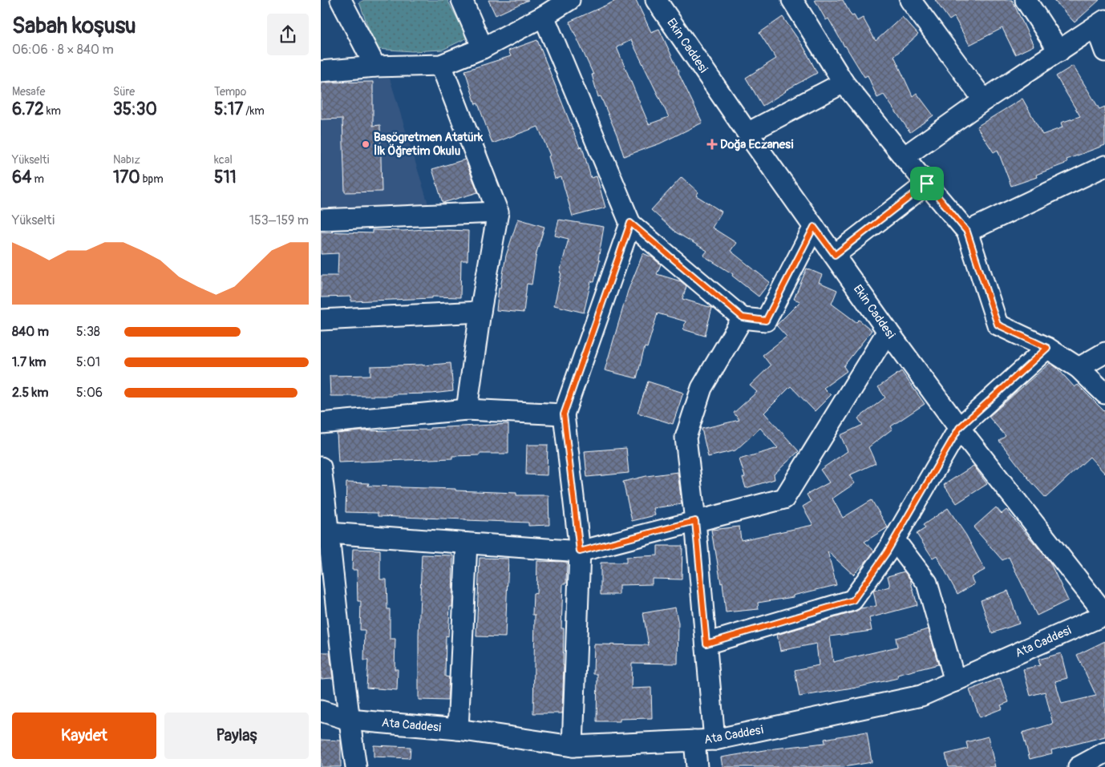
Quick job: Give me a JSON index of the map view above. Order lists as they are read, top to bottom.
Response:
{
  "streets": {
    "street": ["Ekin Caddesi", "Ata Caddesi"]
  },
  "crossings": [
    ["Ekin Caddesi", "Ata Caddesi"]
  ],
  "places": {
    "other": ["Başögretmen Atatürk İlk Öğretim Okulu"],
    "health": ["Doğa Eczanesi"]
  },
  "page": {
    "heading": ["Sabah koşusu", "06:06 · 8 × 840 m"],
    "stats": [
      ["Mesafe", "6.72 km"],
      ["Süre", "35:30"],
      ["Tempo", "5:17 /km"],
      ["Yükselti", "64 m"],
      ["Nabız", "170 bpm"],
      ["kcal", "511"]
    ],
    "chart": ["Yükselti", "153–159 m"],
    "list": [
      {
        "name": "840 m",
        "note": "5:38"
      },
      {
        "name": "1.7 km",
        "note": "5:01"
      },
      {
        "name": "2.5 km",
        "note": "5:06"
      }
    ],
    "buttons": ["Kaydet", "Paylaş"]
  }
}
